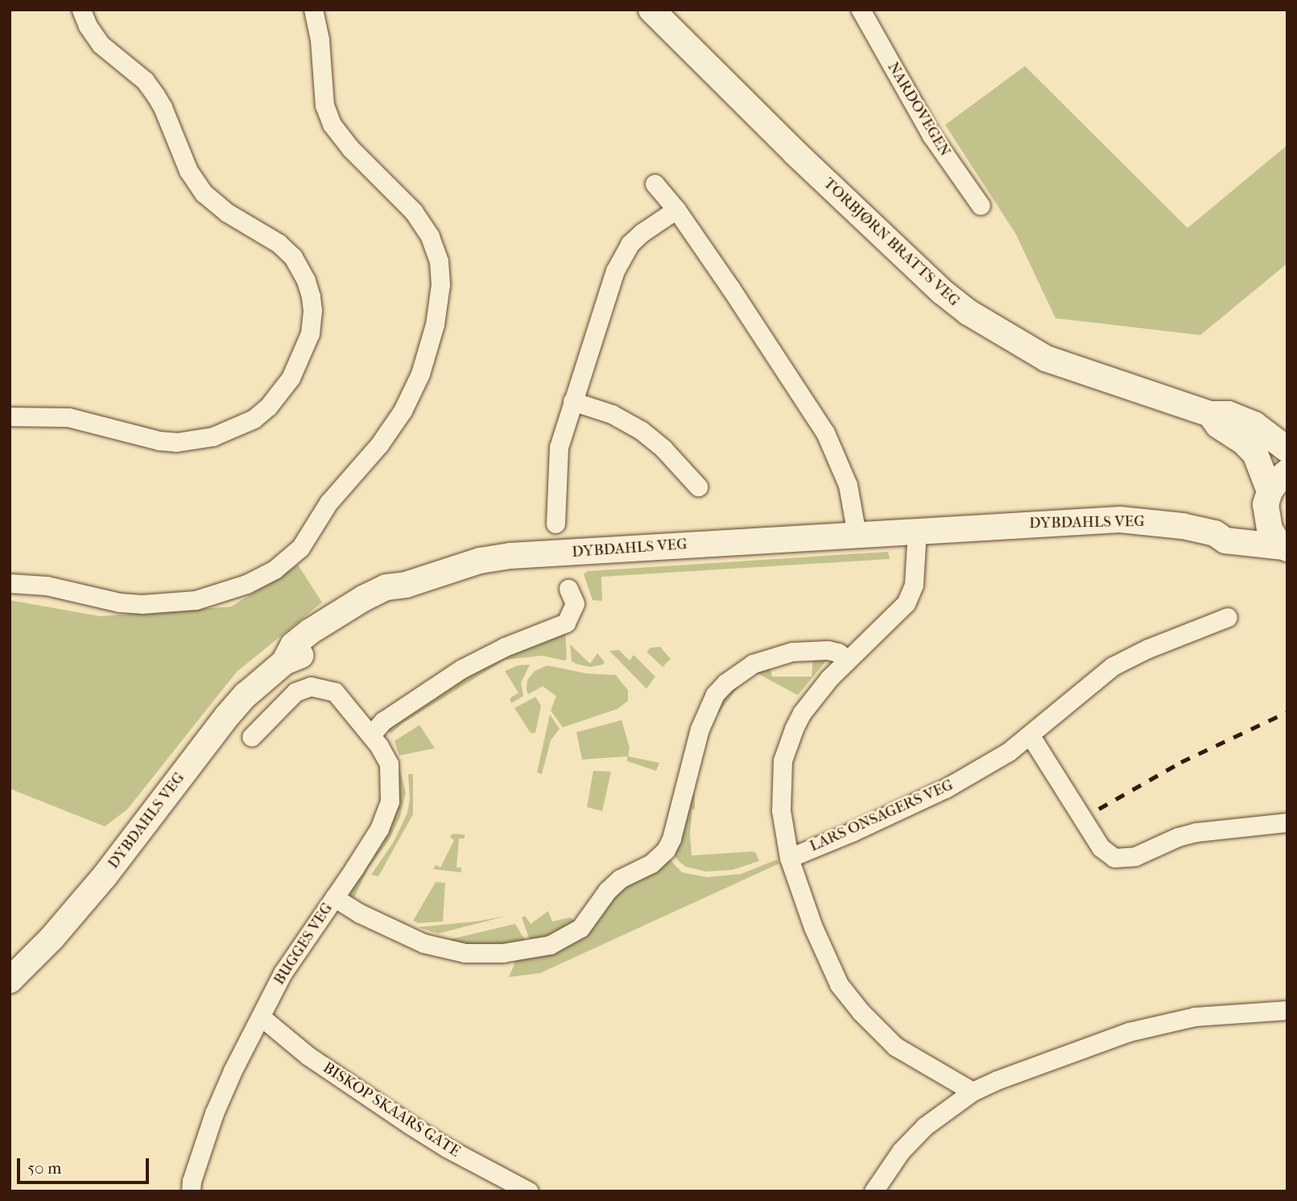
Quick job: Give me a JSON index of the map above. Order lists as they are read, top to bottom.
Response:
{
  "streets": {
    "main road": ["TORBJØRN BRATTS VEG", "DYBDAHLS VEG"],
    "street": [
      "NARDOVEGEN",
      "LARS ONSAGERS VEG",
      "BUGGES VEG",
      "BISKOP SKAARS GATE"
    ]
  },
  "crossings": [
    ["BUGGES VEG", "BISKOP SKAARS GATE"]
  ],
  "scale_bar": "50 m"
}
